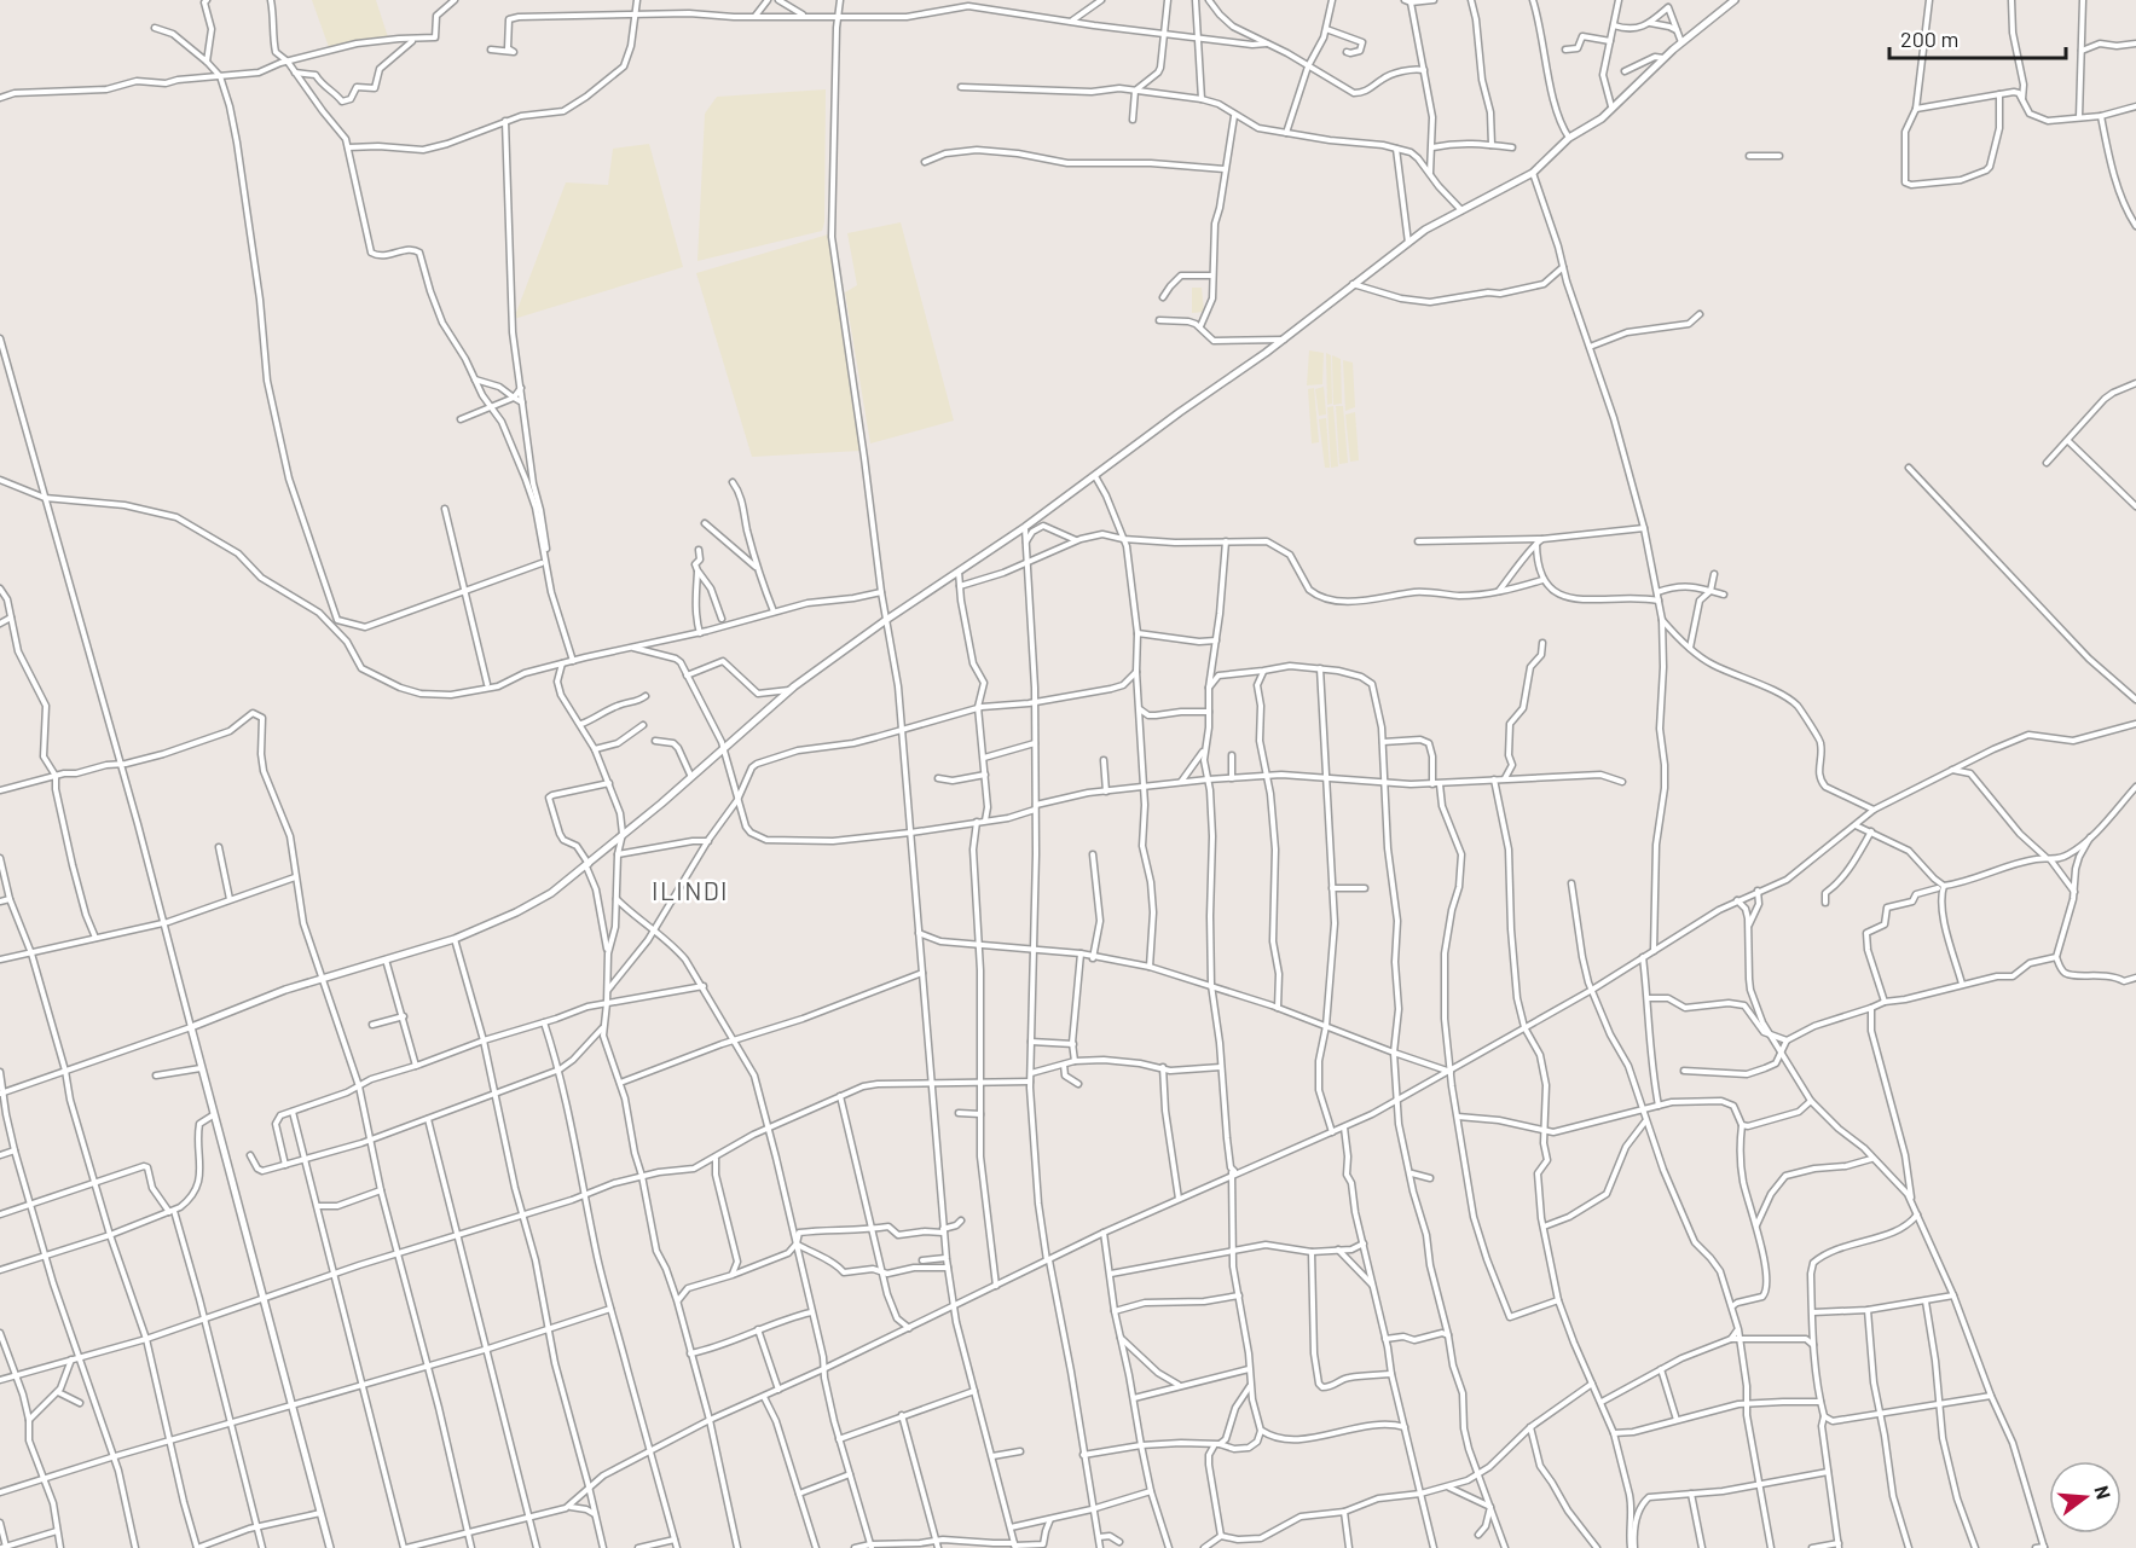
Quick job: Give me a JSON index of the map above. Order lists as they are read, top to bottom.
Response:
{
  "districts": ["ILINDI"],
  "scale_bar": "200 m",
  "north": "right"
}
